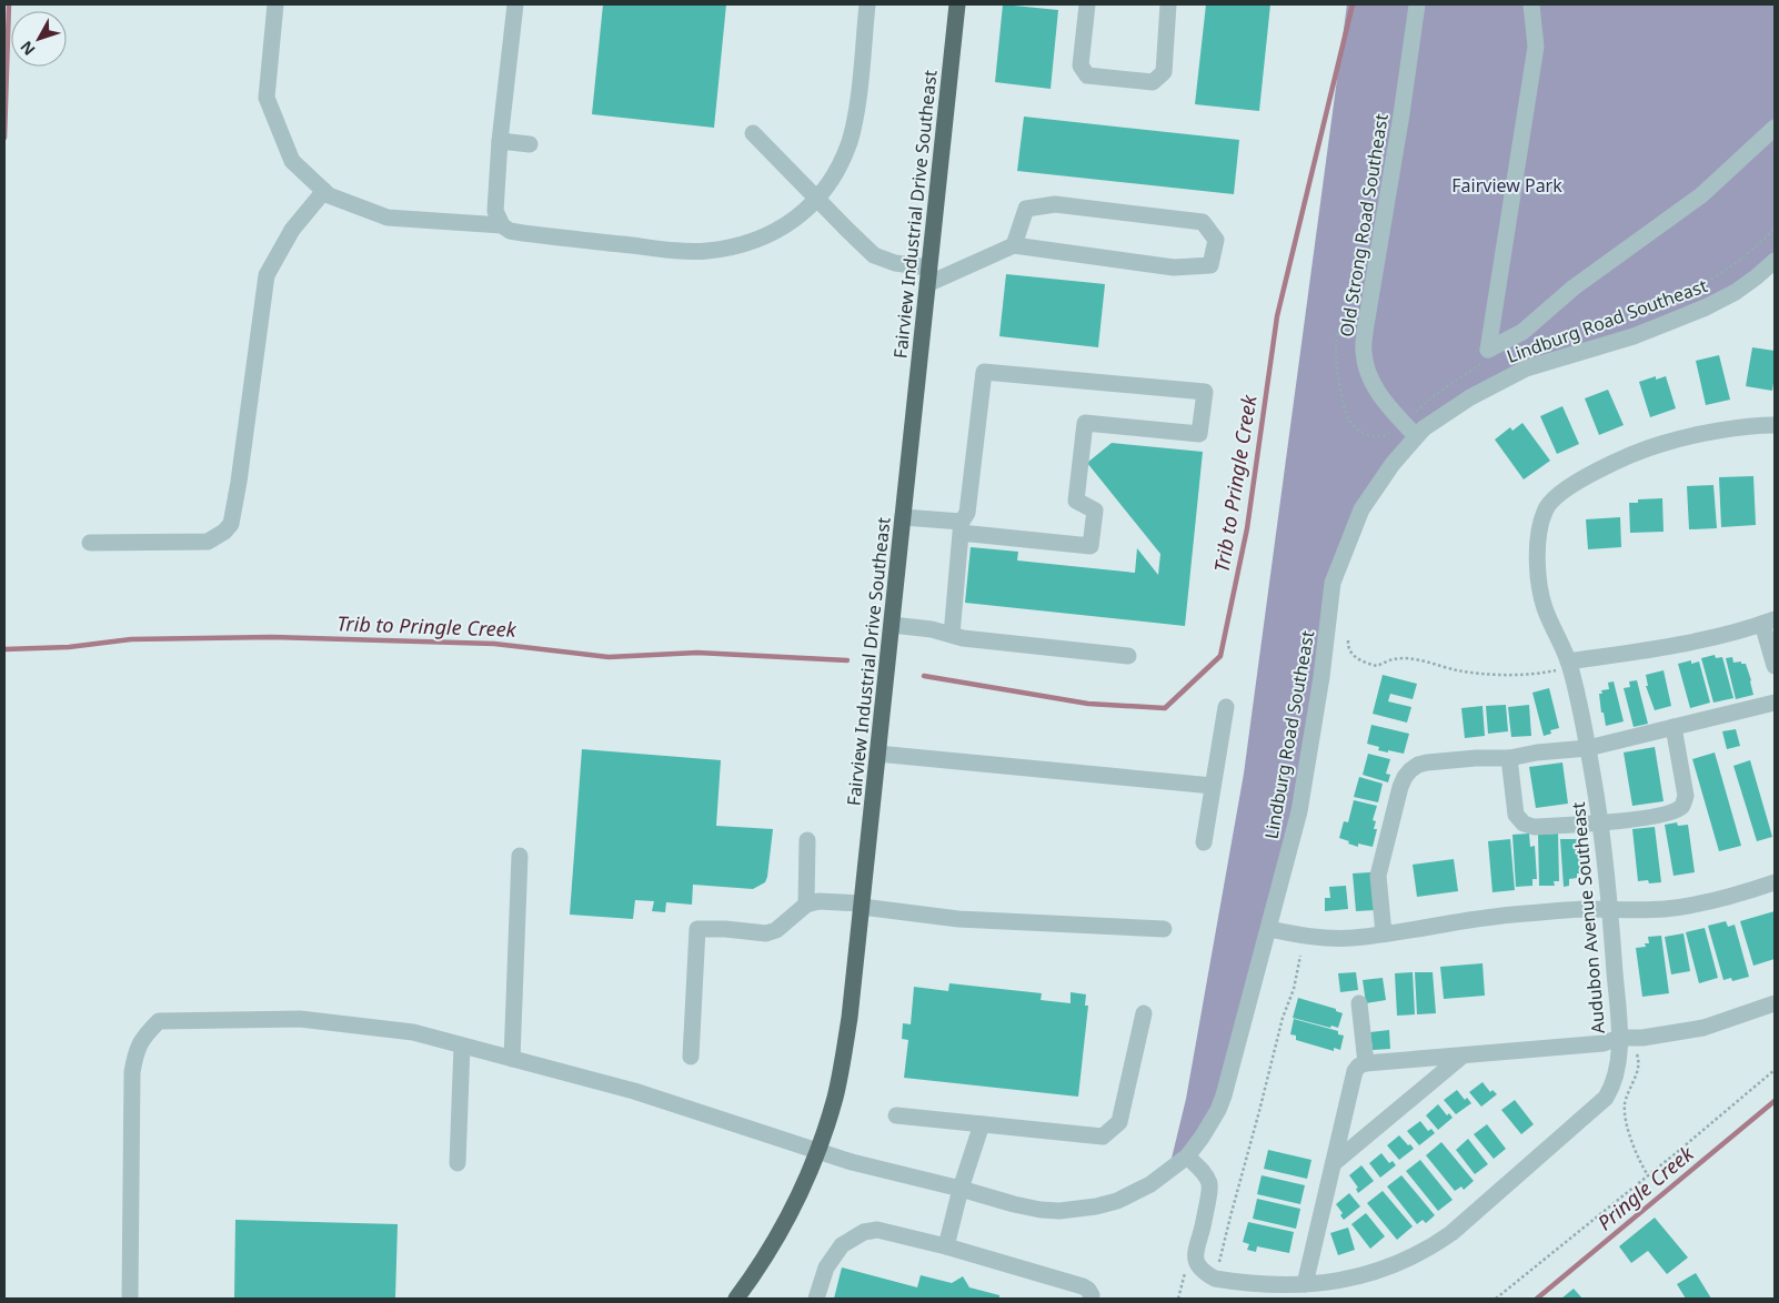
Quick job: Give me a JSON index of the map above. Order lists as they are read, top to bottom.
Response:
{
  "streets": {
    "main road": ["Fairview Industrial Drive Southeast"],
    "street": ["Old Strong Road Southeast", "Lindburg Road Southeast", "Audubon Avenue Southeast"]
  },
  "crossings": [
    ["Fairview Industrial Drive Southeast", "Lindburg Road Southeast"],
    ["Old Strong Road Southeast", "Lindburg Road Southeast"]
  ],
  "water": ["Trib to Pringle Creek", "Pringle Creek"],
  "parks": ["Fairview Park"],
  "north": "bottom left"
}
